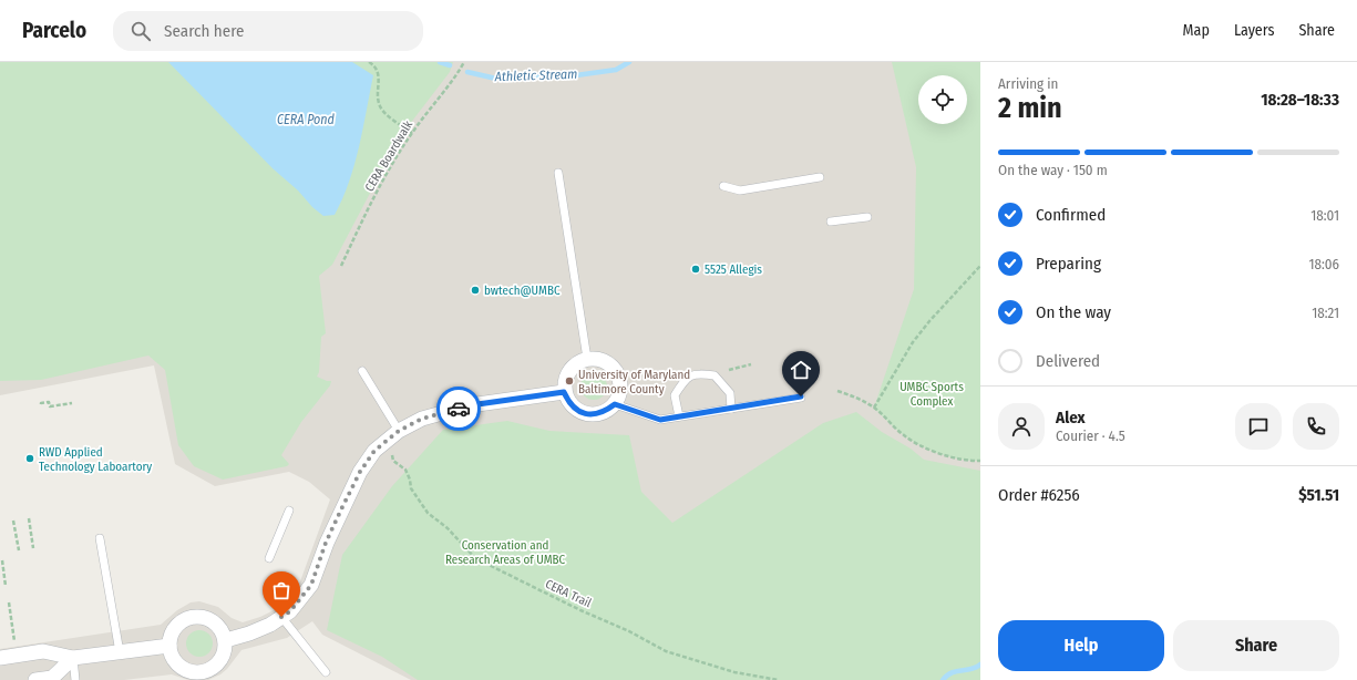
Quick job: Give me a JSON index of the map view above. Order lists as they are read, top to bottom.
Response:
{
  "streets": {
    "path": ["CERA Boardwalk", "CERA Trail"]
  },
  "water": ["Athletic Stream", "CERA Pond"],
  "parks": ["UMBC Sports Complex", "Conservation and Research Areas of UMBC"],
  "places": [
    "5525 Allegis",
    "bwtech@UMBC",
    "University of Maryland Baltimore County",
    "RWD Applied Technology Laboartory"
  ],
  "page": {
    "header": "Parcelo",
    "search": "Search here",
    "nav": ["Map", "Layers", "Share"],
    "heading": ["2 min", "Arriving in", "18:28–18:33"],
    "panel": [
      "Alex",
      "Courier · 4.5",
      "Order #6256",
      "$51.51"
    ],
    "bar": "On the way · 150 m",
    "list": [
      ["Confirmed", "18:01"],
      ["Preparing", "18:06"],
      ["On the way", "18:21"],
      "Delivered"
    ],
    "buttons": ["Help", "Share"]
  }
}
